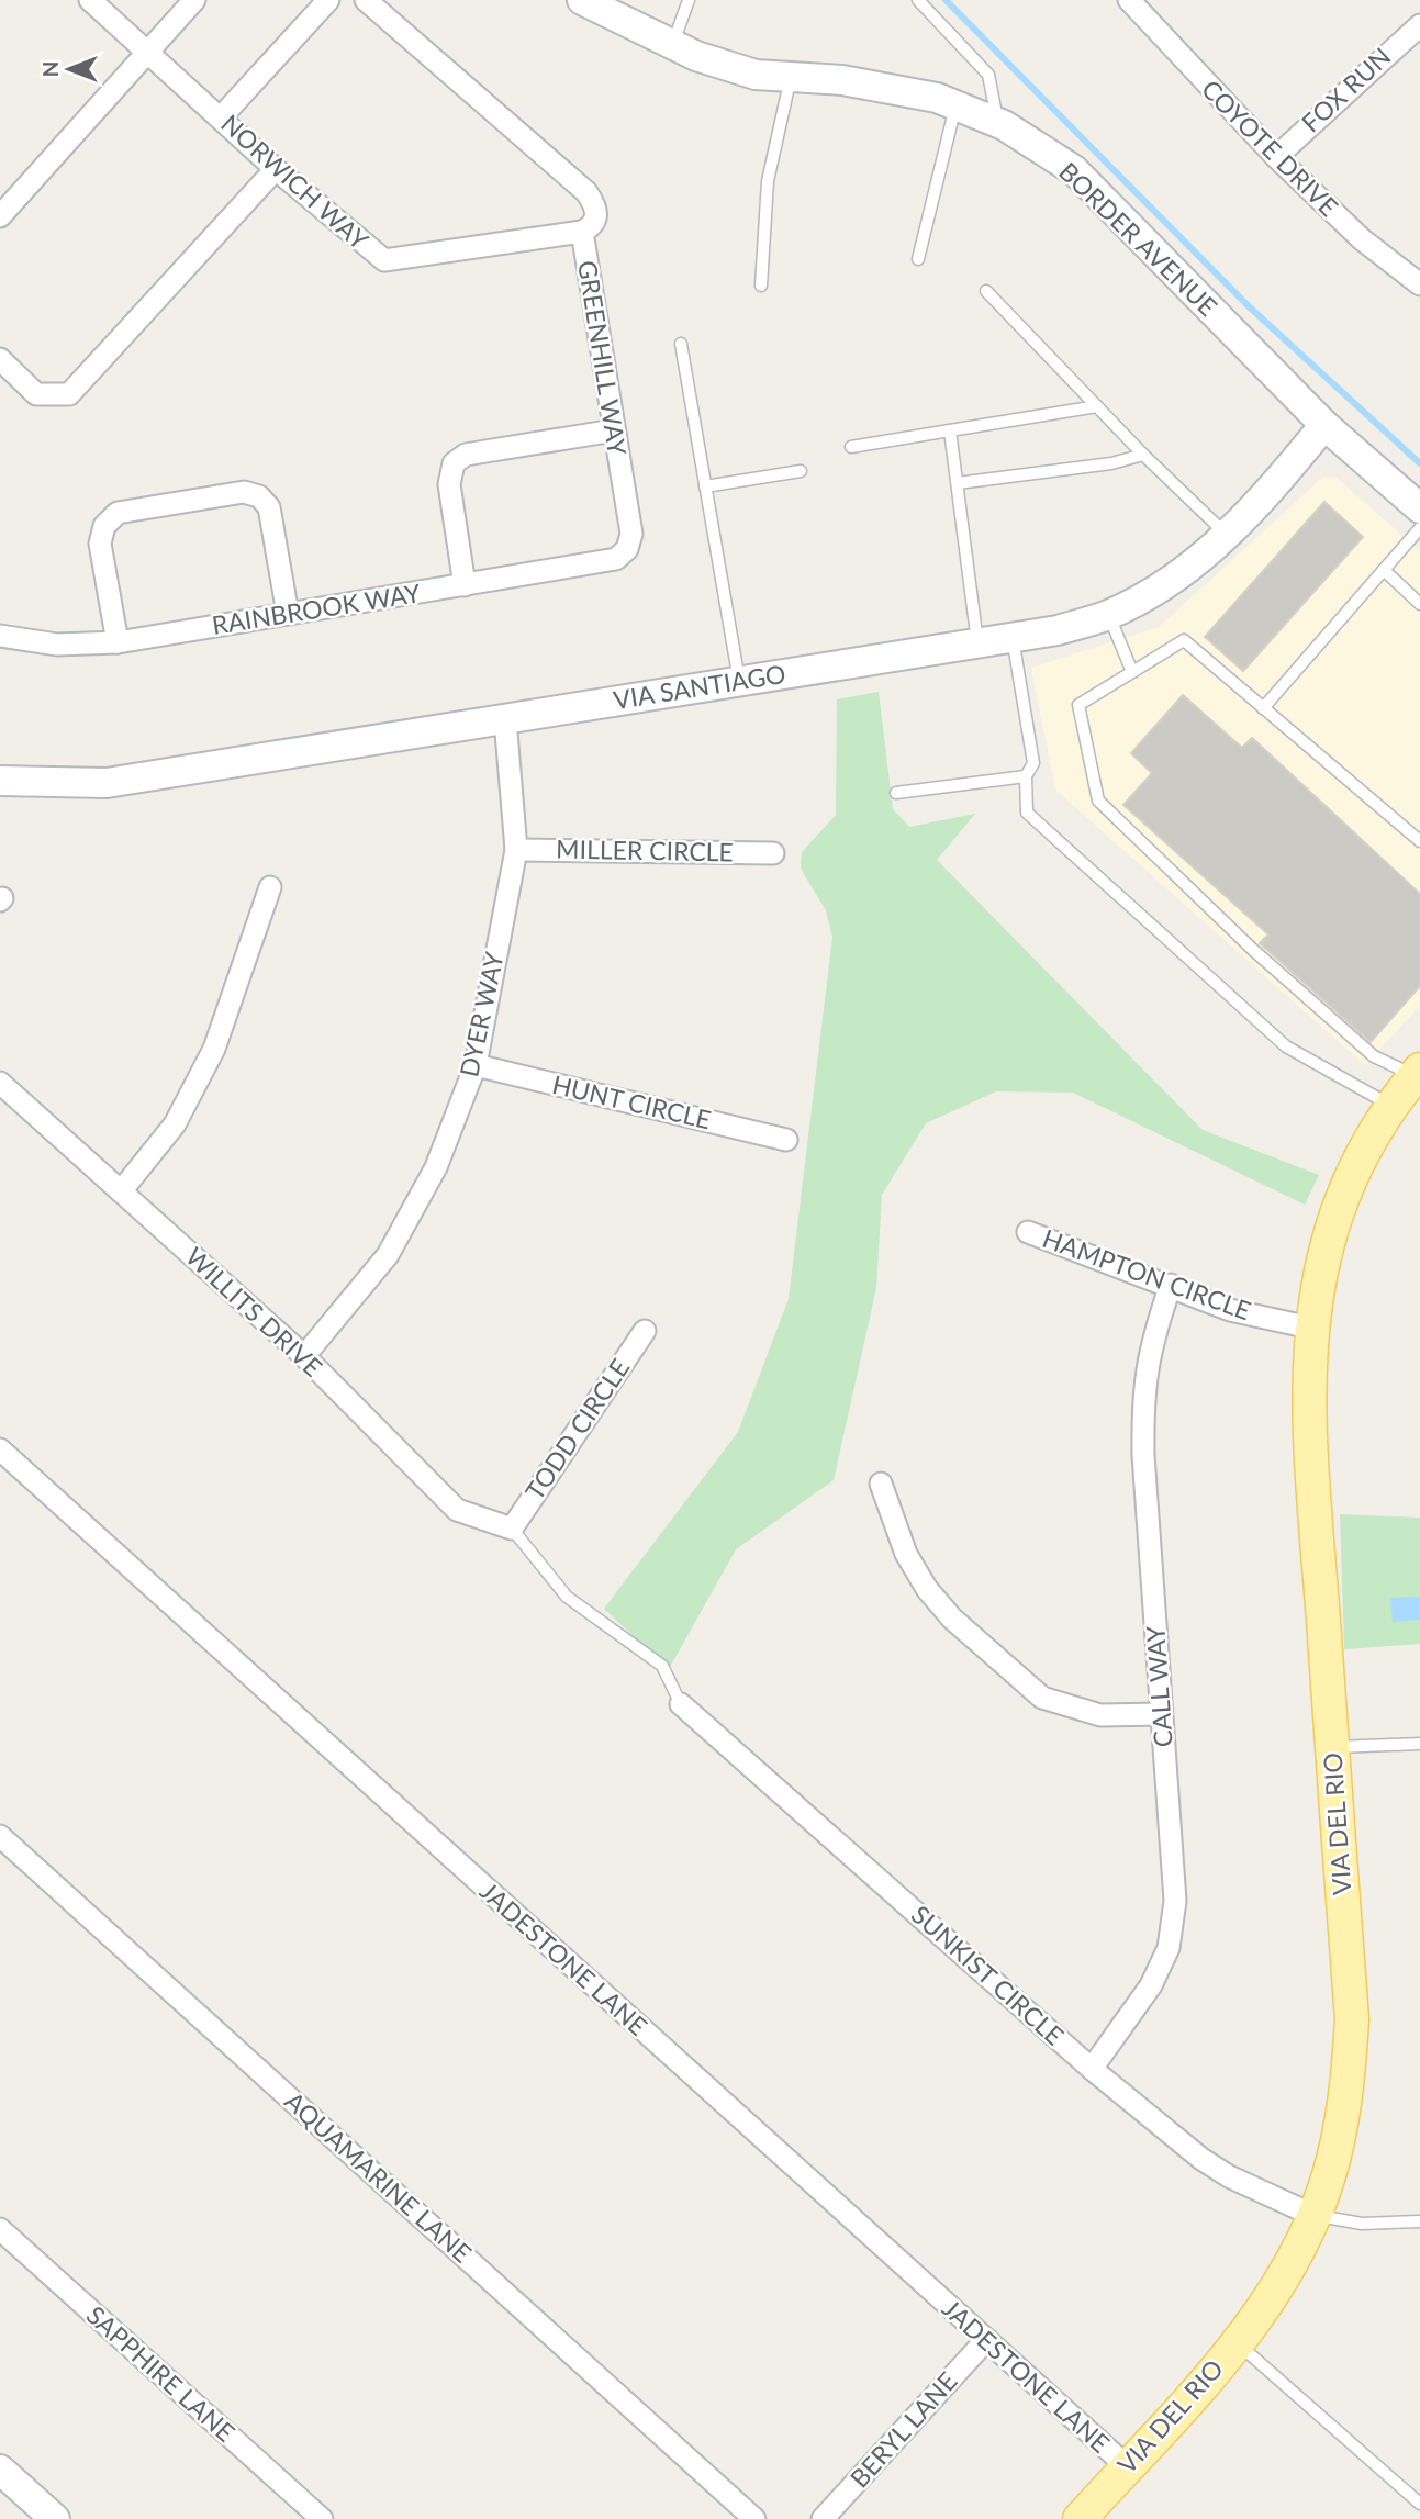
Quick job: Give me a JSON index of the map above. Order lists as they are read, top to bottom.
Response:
{
  "streets": {
    "main road": ["VIA DEL RIO"],
    "street": [
      "FOX RUN",
      "COYOTE DRIVE",
      "NORWICH WAY",
      "BORDER AVENUE",
      "GREENHILL WAY",
      "RAINBROOK WAY",
      "VIA SANTIAGO",
      "MILLER CIRCLE",
      "DYER WAY",
      "HUNT CIRCLE",
      "HAMPTON CIRCLE",
      "WILLITS DRIVE",
      "TODD CIRCLE",
      "CALL WAY",
      "JADESTONE LANE",
      "SUNKIST CIRCLE",
      "AQUAMARINE LANE",
      "SAPPHIRE LANE",
      "BERYL LANE"
    ]
  },
  "crossings": [
    ["FOX RUN", "COYOTE DRIVE"],
    ["NORWICH WAY", "GREENHILL WAY"],
    ["BORDER AVENUE", "VIA SANTIAGO"],
    ["GREENHILL WAY", "RAINBROOK WAY"],
    ["VIA SANTIAGO", "DYER WAY"],
    ["MILLER CIRCLE", "DYER WAY"],
    ["DYER WAY", "HUNT CIRCLE"],
    ["DYER WAY", "WILLITS DRIVE"],
    ["HAMPTON CIRCLE", "CALL WAY"],
    ["HAMPTON CIRCLE", "VIA DEL RIO"],
    ["WILLITS DRIVE", "TODD CIRCLE"],
    ["CALL WAY", "SUNKIST CIRCLE"],
    ["VIA DEL RIO", "JADESTONE LANE"],
    ["VIA DEL RIO", "SUNKIST CIRCLE"],
    ["JADESTONE LANE", "BERYL LANE"]
  ],
  "north": "left"
}
